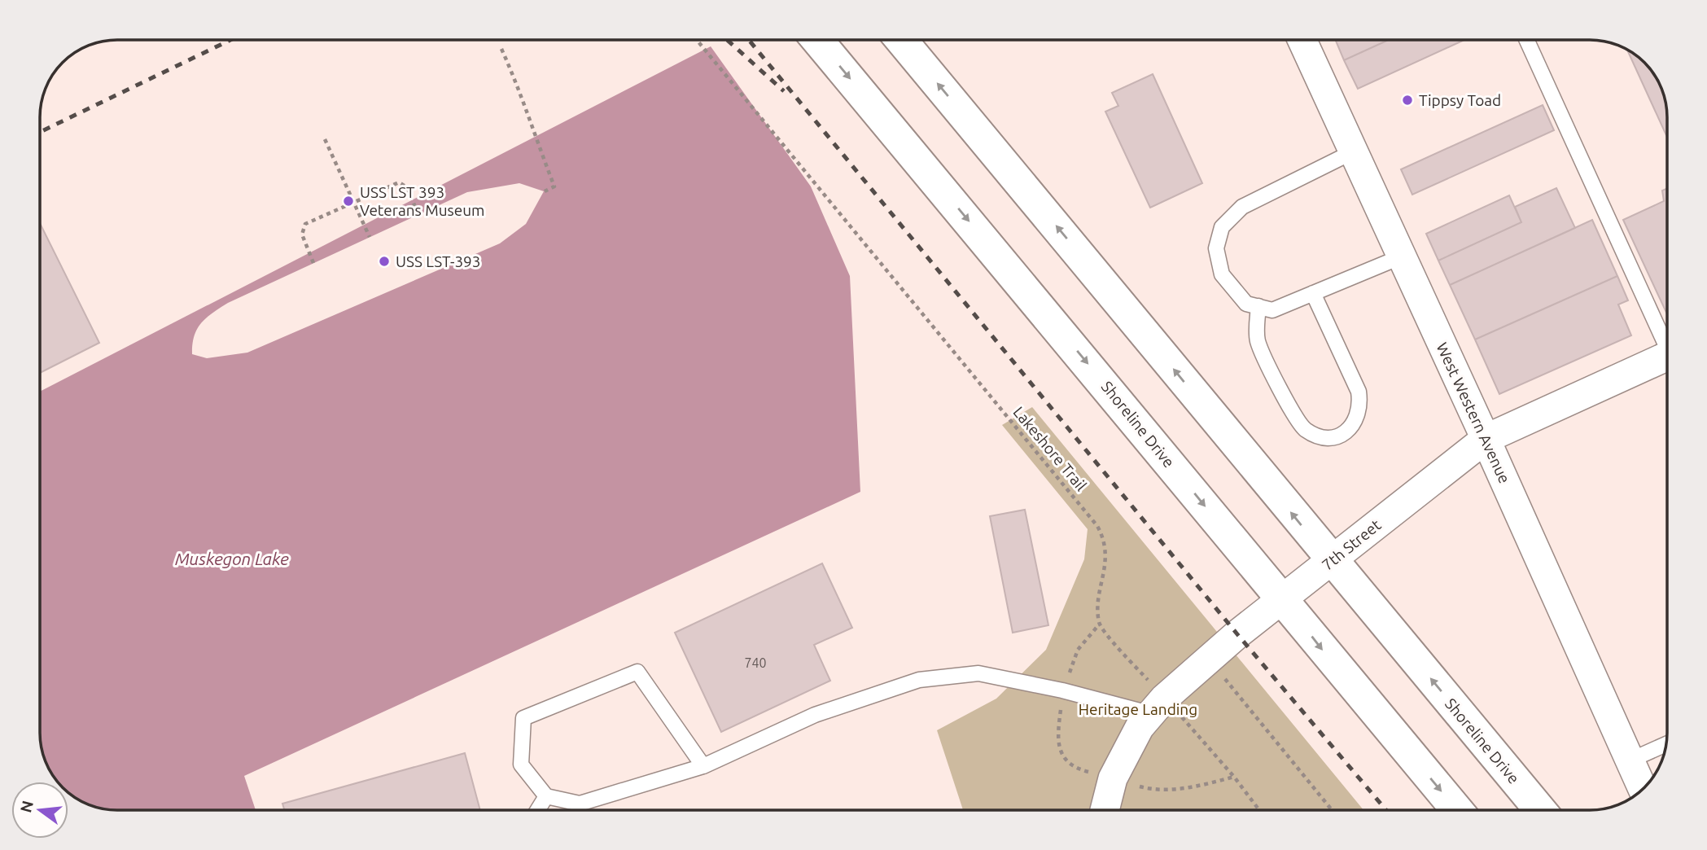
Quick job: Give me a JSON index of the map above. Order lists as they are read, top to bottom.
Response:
{
  "streets": {
    "highway": ["Shoreline Drive"],
    "street": ["West Western Avenue", "7th Street"],
    "path": ["Lakeshore Trail"]
  },
  "crossings": [
    ["West Western Avenue", "7th Street"],
    ["Shoreline Drive", "7th Street"],
    ["Lakeshore Trail", "7th Street"]
  ],
  "water": ["Muskegon Lake"],
  "parks": ["Heritage Landing"],
  "places": ["Tippsy Toad", "USS LST 393 Veterans Museum", "USS LST-393"],
  "house_numbers": ["740"],
  "north": "left"
}
